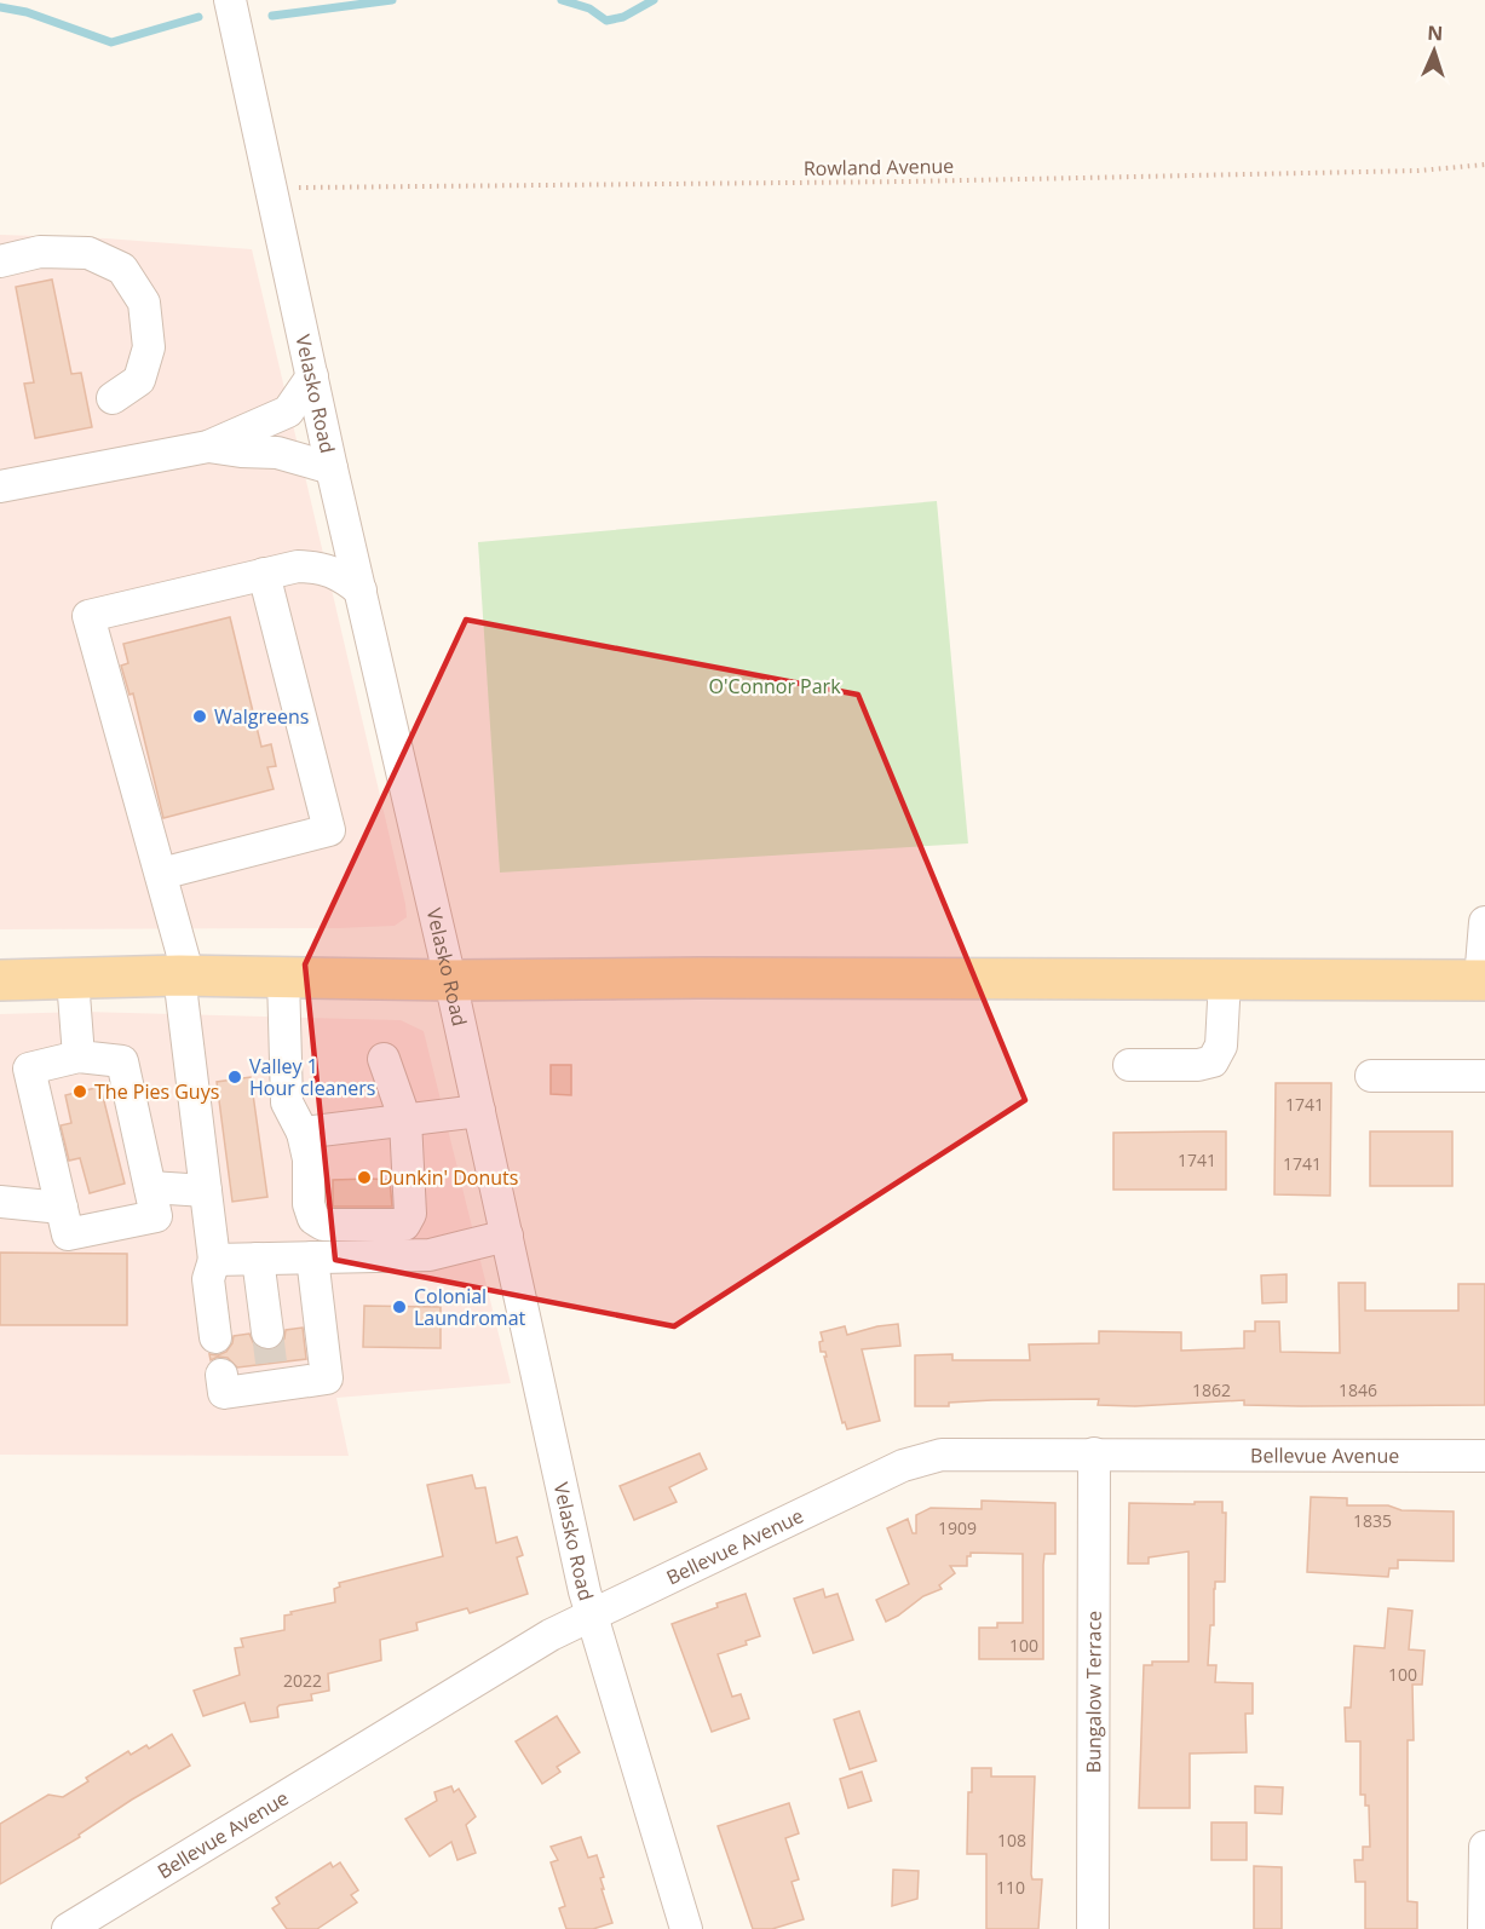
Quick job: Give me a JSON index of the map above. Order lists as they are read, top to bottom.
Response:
{
  "streets": {
    "street": ["Velasko Road", "Bellevue Avenue", "Bungalow Terrace"],
    "path": ["Rowland Avenue"]
  },
  "crossings": [
    ["Rowland Avenue", "Velasko Road"],
    ["Velasko Road", "Bellevue Avenue"],
    ["Bellevue Avenue", "Bungalow Terrace"]
  ],
  "parks": ["O'Connor Park"],
  "places": [
    "Walgreens",
    "Valley 1 Hour cleaners",
    "The Pies Guys",
    "Dunkin' Donuts",
    "Colonial Laundromat"
  ],
  "house_numbers": [
    "1741",
    "1741",
    "1741",
    "1862",
    "1846",
    "1835",
    "1909",
    "100",
    "100",
    "2022",
    "108",
    "110"
  ],
  "north": "top"
}
